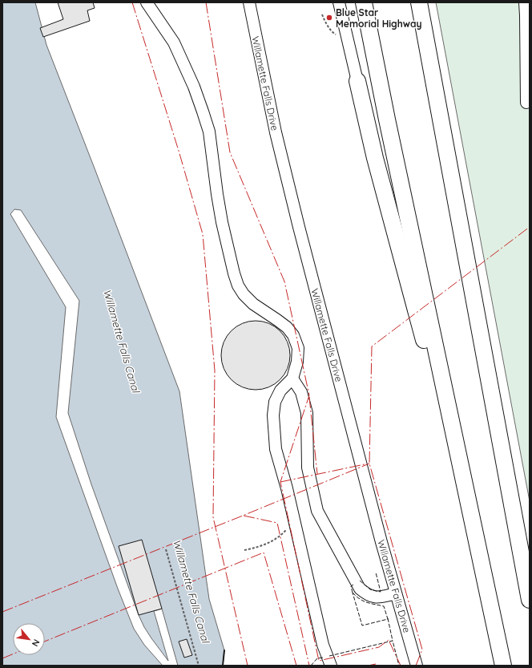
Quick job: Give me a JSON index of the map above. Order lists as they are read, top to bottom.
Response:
{
  "streets": {
    "street": ["Willamette Falls Drive"]
  },
  "water": ["Willamette Falls Canal"],
  "places": ["Blue Star Memorial Highway"],
  "north": "bottom right"
}
